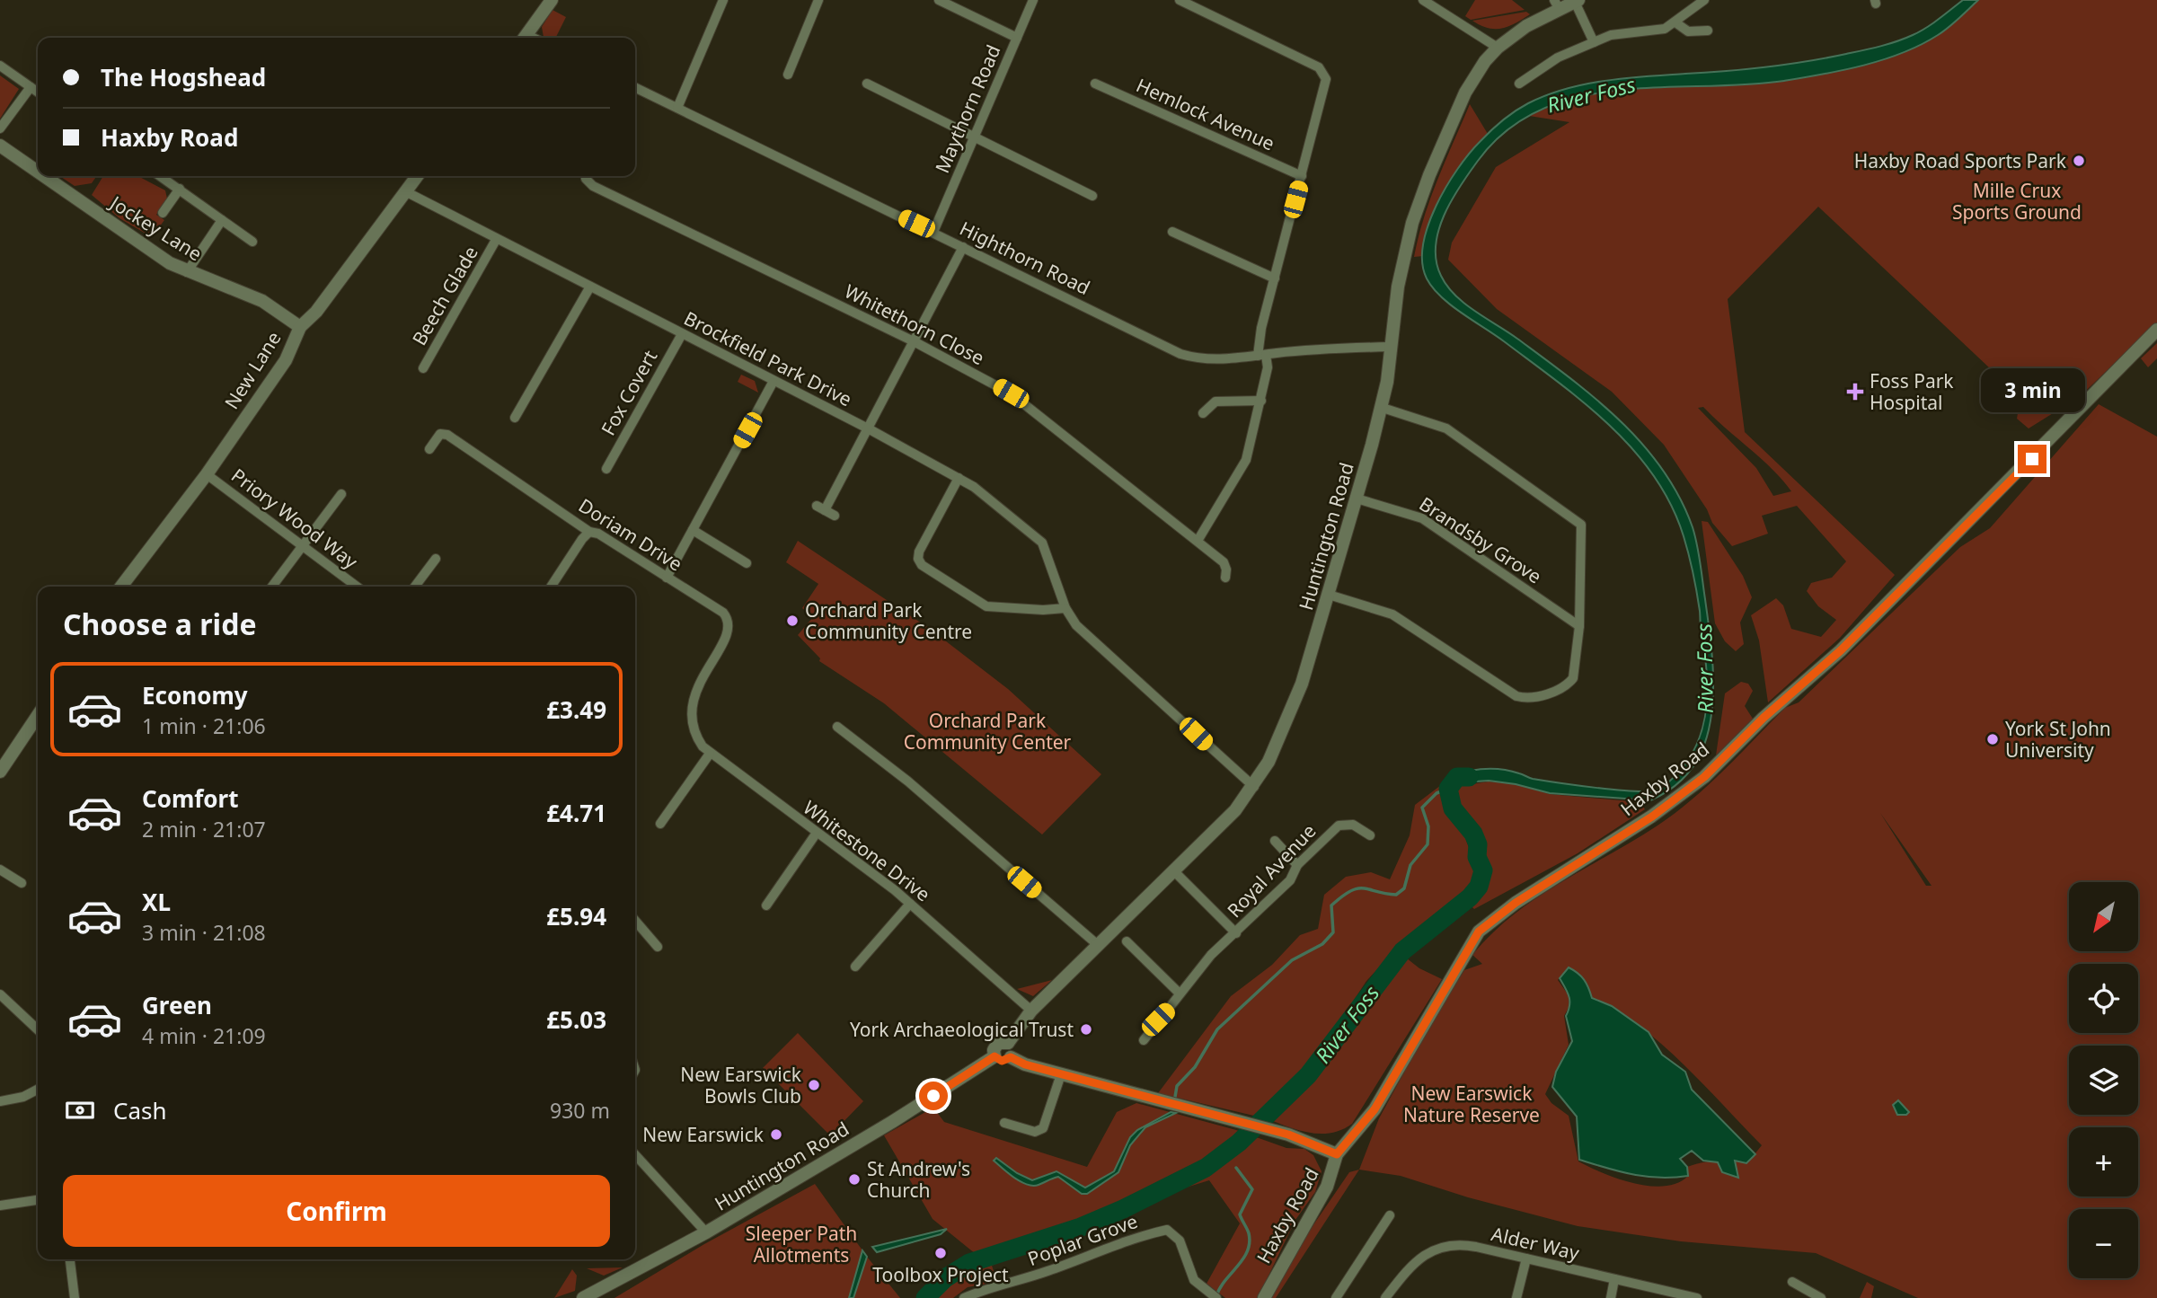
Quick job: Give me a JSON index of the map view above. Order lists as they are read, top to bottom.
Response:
{
  "streets": {
    "street": [
      "Maythorn Road",
      "Hemlock Avenue",
      "Jockey Lane",
      "Highthorn Road",
      "Beech Glade",
      "Whitethorn Close",
      "Brockfield Park Drive",
      "New Lane",
      "Fox Covert",
      "Priory Wood Way",
      "Doriam Drive",
      "Huntington Road",
      "Brandsby Grove",
      "Haxby Road",
      "Whitestone Drive",
      "Royal Avenue",
      "Poplar Grove",
      "Alder Way"
    ]
  },
  "crossings": [
    ["Maythorn Road", "Highthorn Road"],
    ["Jockey Lane", "New Lane"],
    ["Highthorn Road", "Huntington Road"],
    ["Beech Glade", "Brockfield Park Drive"],
    ["Brockfield Park Drive", "New Lane"],
    ["Brockfield Park Drive", "Fox Covert"],
    ["Brockfield Park Drive", "Huntington Road"],
    ["New Lane", "Priory Wood Way"],
    ["Doriam Drive", "Whitestone Drive"],
    ["Huntington Road", "Brandsby Grove"],
    ["Huntington Road", "Whitestone Drive"]
  ],
  "water": ["River Foss"],
  "parks": [
    "Mille Crux Sports Ground",
    "Orchard Park Community Center",
    "New Earswick Nature Reserve",
    "Sleeper Path Allotments"
  ],
  "places": {
    "other": [
      "Haxby Road Sports Park",
      "Orchard Park Community Centre",
      "York St John University",
      "York Archaeological Trust",
      "New Earswick Bowls Club",
      "New Earswick",
      "St Andrew's Church",
      "Toolbox Project"
    ],
    "health": ["Foss Park Hospital"]
  },
  "north": "bottom left",
  "page": {
    "banner": ["The Hogshead", "Haxby Road"],
    "bubble": "3 min",
    "heading": "Choose a ride",
    "list": [
      {
        "name": "Economy",
        "note": "1 min · 21:06",
        "value": "£3.49"
      },
      {
        "name": "Comfort",
        "note": "2 min · 21:07",
        "value": "£4.71"
      },
      {
        "name": "XL",
        "note": "3 min · 21:08",
        "value": "£5.94"
      },
      {
        "name": "Green",
        "note": "4 min · 21:09",
        "value": "£5.03"
      }
    ],
    "map_buttons": ["+", "−"],
    "pay": ["Cash", "930 m"],
    "buttons": "Confirm"
  }
}
